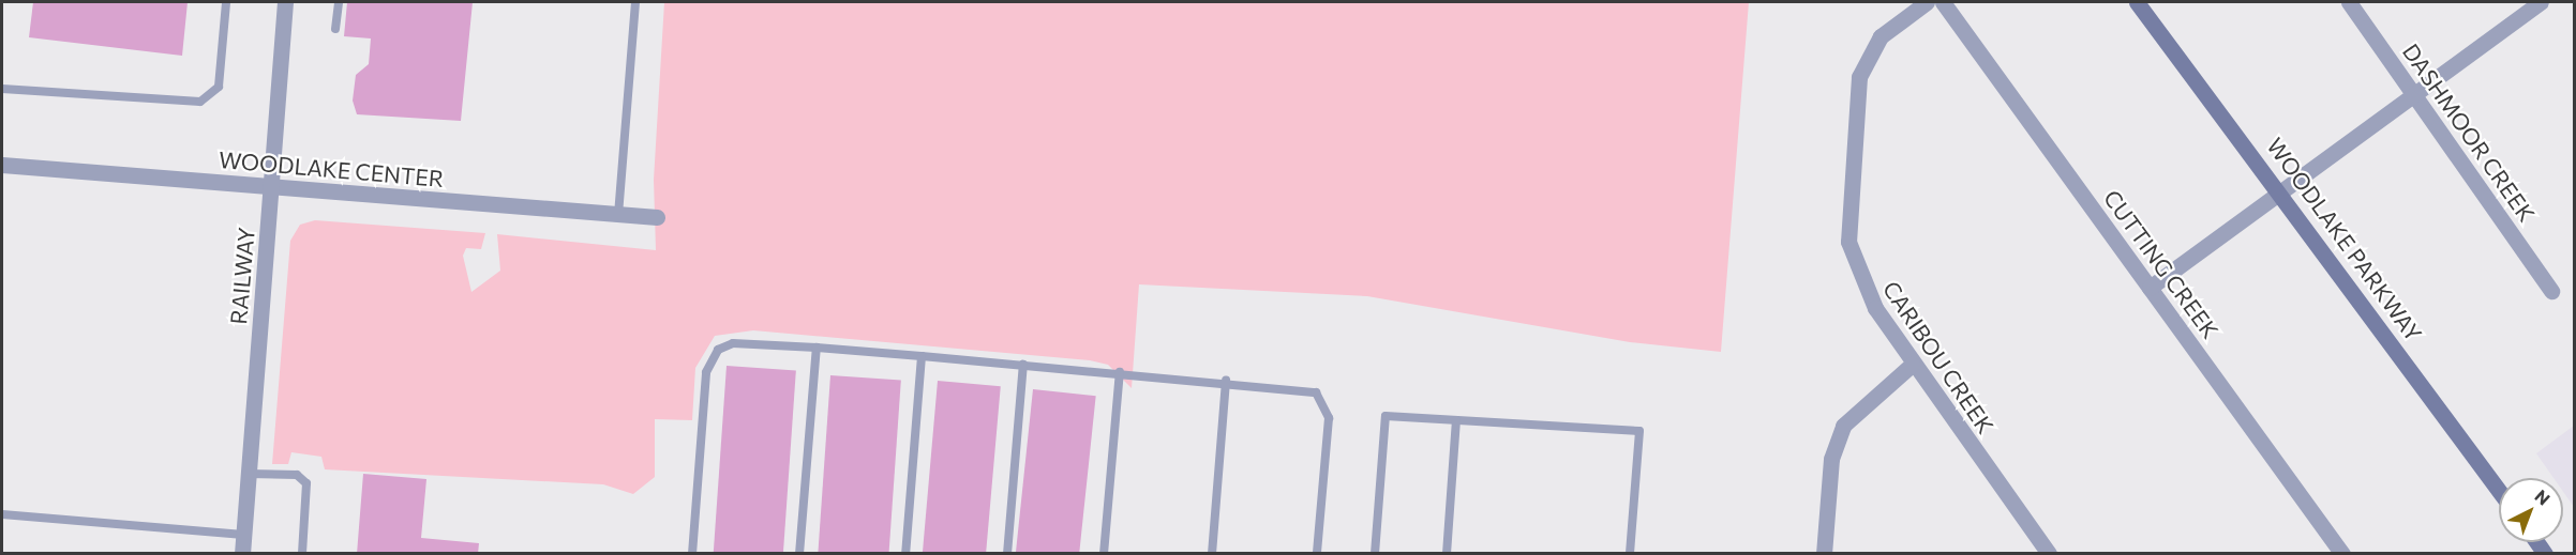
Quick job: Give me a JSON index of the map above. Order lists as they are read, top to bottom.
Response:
{
  "streets": {
    "street": [
      "DASHMOOR CREEK",
      "WOODLAKE CENTER",
      "WOODLAKE PARKWAY",
      "CUTTING CREEK",
      "RAILWAY",
      "CARIBOU CREEK"
    ]
  },
  "crossings": [
    ["WOODLAKE CENTER", "RAILWAY"]
  ],
  "north": "top right"
}
